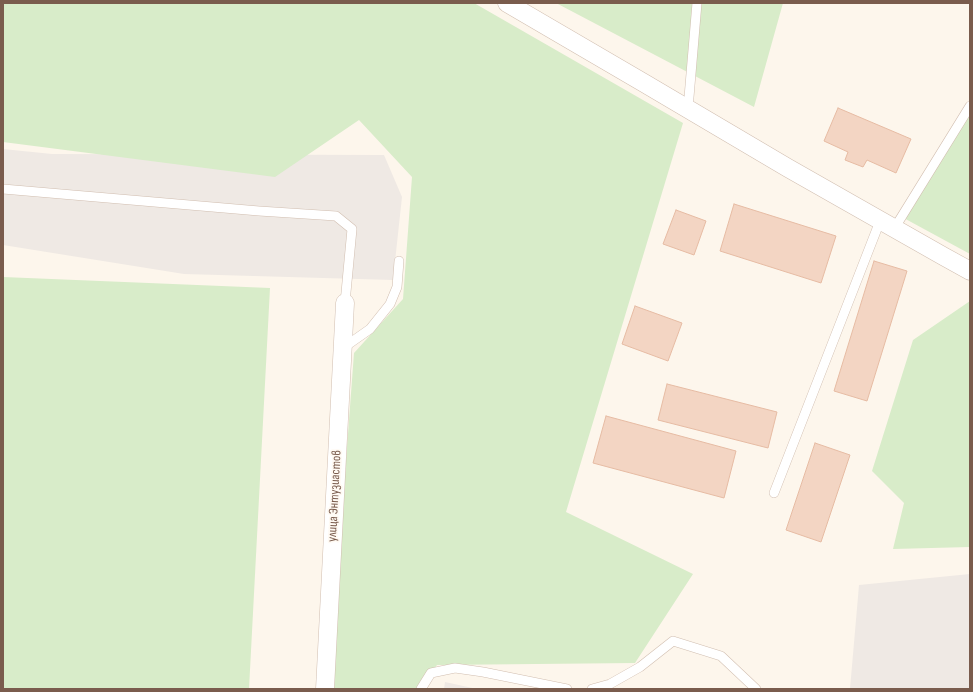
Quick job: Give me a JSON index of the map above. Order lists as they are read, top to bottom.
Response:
{
  "streets": {
    "street": ["улица Энтузиастов"]
  }
}
